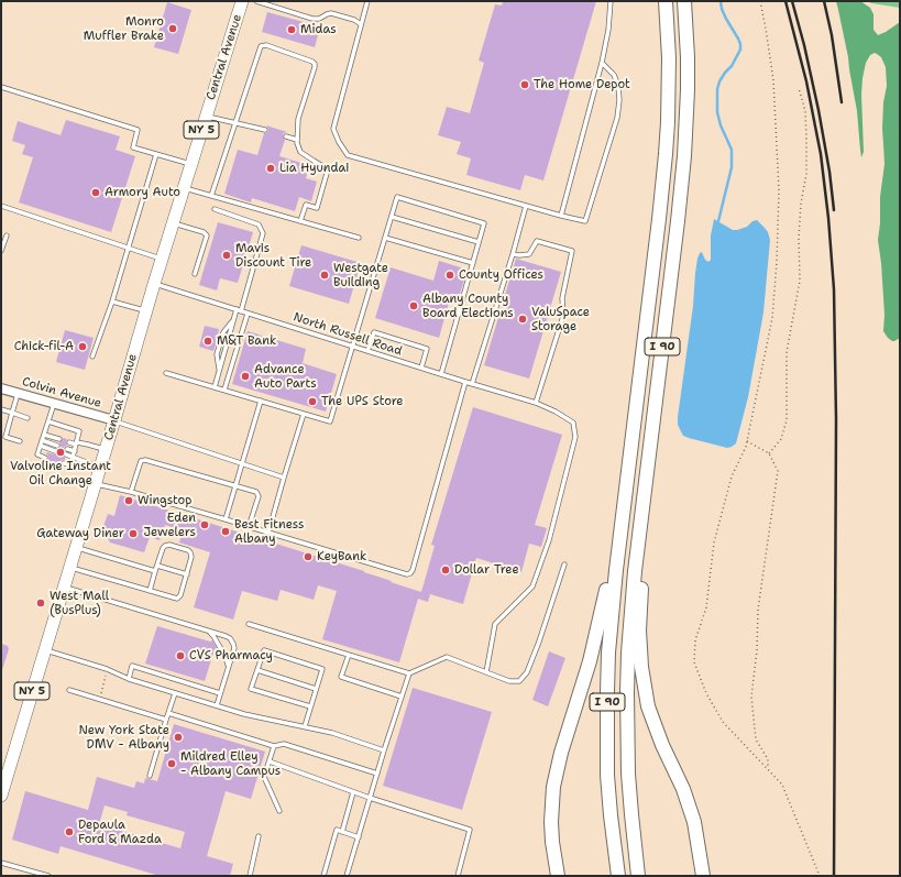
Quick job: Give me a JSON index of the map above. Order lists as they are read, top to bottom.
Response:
{
  "streets": {
    "highway": ["I 90"],
    "main road": ["Central Avenue", "NY 5"],
    "street": ["Colvin Avenue"],
    "lane": ["North Russell Road"]
  },
  "crossings": [
    ["Central Avenue", "North Russell Road"],
    ["Central Avenue", "Colvin Avenue"]
  ],
  "places": [
    "Monro Muffler Brake",
    "Midas",
    "The Home Depot",
    "Lia Hyundai",
    "Armory Auto",
    "Mavis Discount Tire",
    "Westgate Building",
    "County Offices",
    "Albany County Board Elections",
    "ValuSpace Storage",
    "M&T Bank",
    "Chick-fil-A",
    "Advance Auto Parts",
    "The UPS Store",
    "Valvoline Instant Oil Change",
    "Wingstop",
    "Eden Jewelers",
    "Best Fitness Albany",
    "Gateway Diner",
    "KeyBank",
    "Dollar Tree",
    "West Mall (BusPlus)",
    "CVS Pharmacy",
    "New York State DMV - Albany",
    "Mildred Elley - Albany Campus",
    "Depaula Ford & Mazda"
  ]
}
